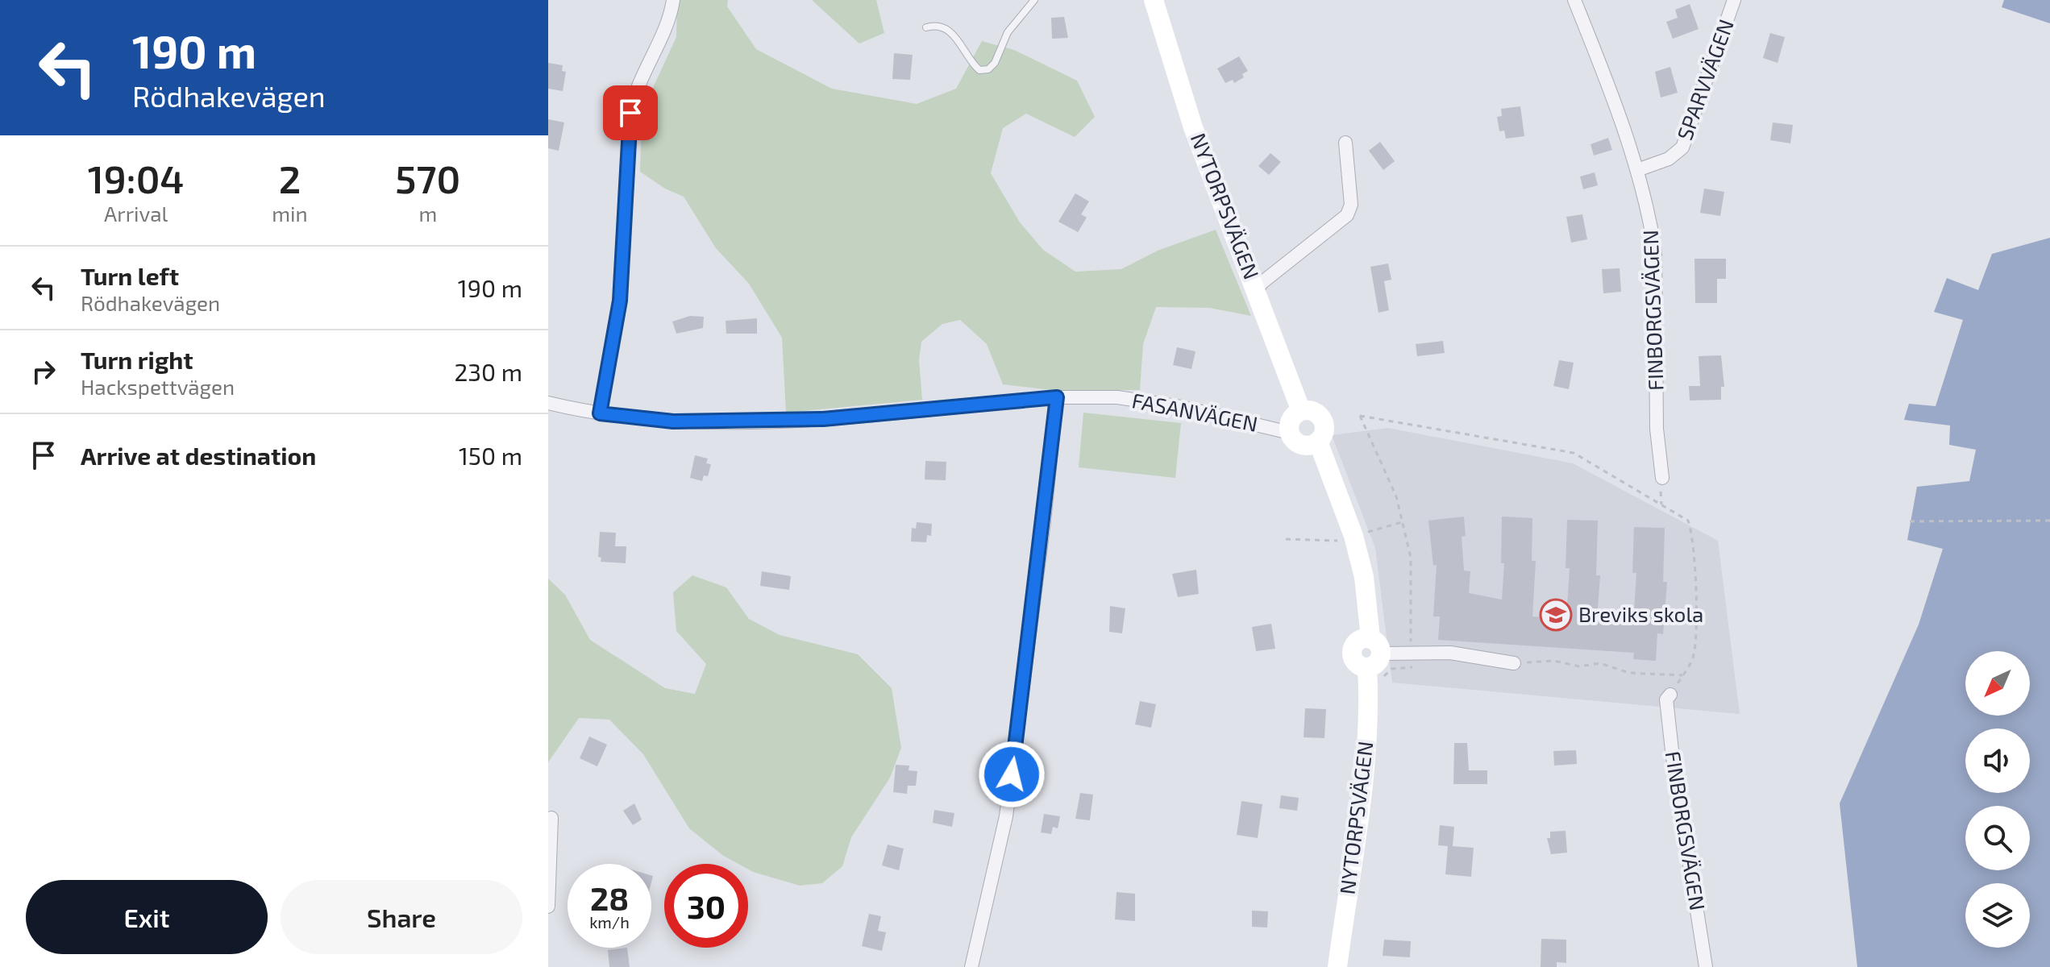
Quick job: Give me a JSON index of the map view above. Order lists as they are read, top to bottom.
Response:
{
  "streets": {
    "street": [
      "SPARVVÄGEN",
      "NYTORPSVÄGEN",
      "FINBORGSVÄGEN",
      "FASANVÄGEN"
    ]
  },
  "crossings": [
    ["SPARVVÄGEN", "FINBORGSVÄGEN"],
    ["NYTORPSVÄGEN", "FASANVÄGEN"]
  ],
  "places": {
    "school or university": ["Breviks skola"]
  },
  "north": "bottom left",
  "page": {
    "turn": ["190 m", "Rödhakevägen"],
    "eta": [
      "19:04",
      "Arrival",
      "2",
      "min",
      "570",
      "m"
    ],
    "list": [
      {
        "name": "Turn left",
        "note": "Rödhakevägen",
        "value": "190 m"
      },
      {
        "name": "Turn right",
        "note": "Hackspettvägen",
        "value": "230 m"
      },
      {
        "name": "Arrive at destination",
        "value": "150 m"
      }
    ],
    "speed": "28 km/h",
    "limit": "30",
    "buttons": ["Exit", "Share"]
  }
}
